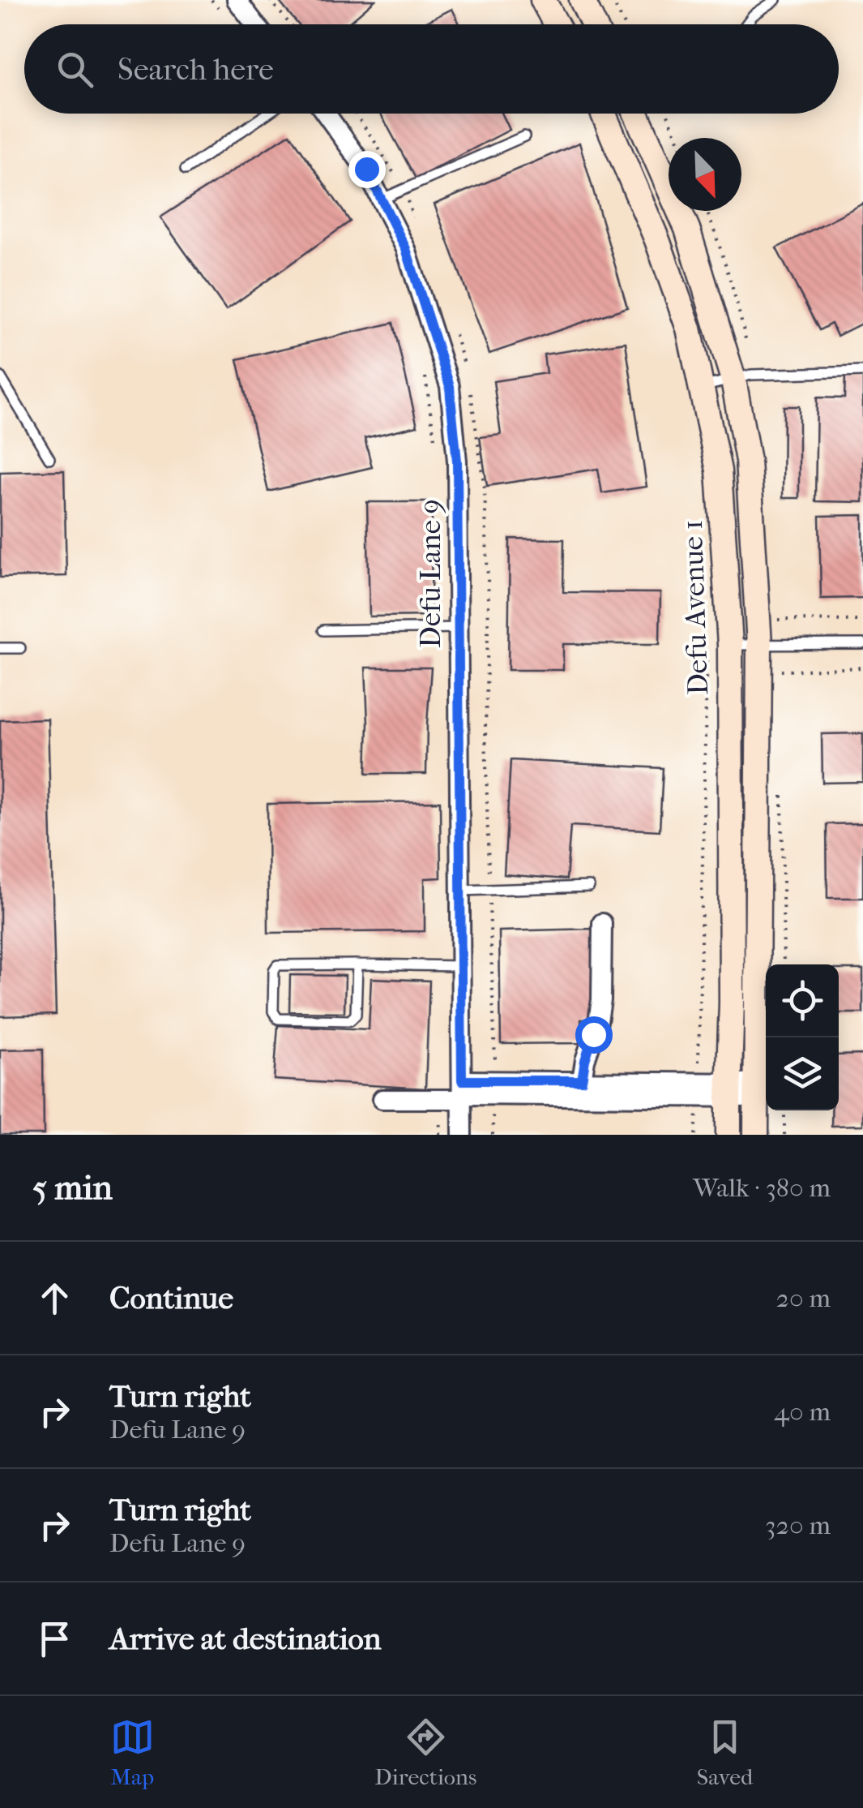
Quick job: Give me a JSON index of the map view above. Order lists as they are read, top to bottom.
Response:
{
  "streets": {
    "main road": ["Defu Avenue 1"],
    "street": ["Defu Lane 9"]
  },
  "north": "bottom right",
  "page": {
    "search": "Search here",
    "heading": ["5 min", "Walk · 380 m"],
    "list": [
      ["Continue", "20 m"],
      ["Turn right", "Defu Lane 9", "40 m"],
      ["Turn right", "Defu Lane 9", "320 m"],
      "Arrive at destination"
    ],
    "nav": ["Map", "Directions", "Saved"]
  }
}
